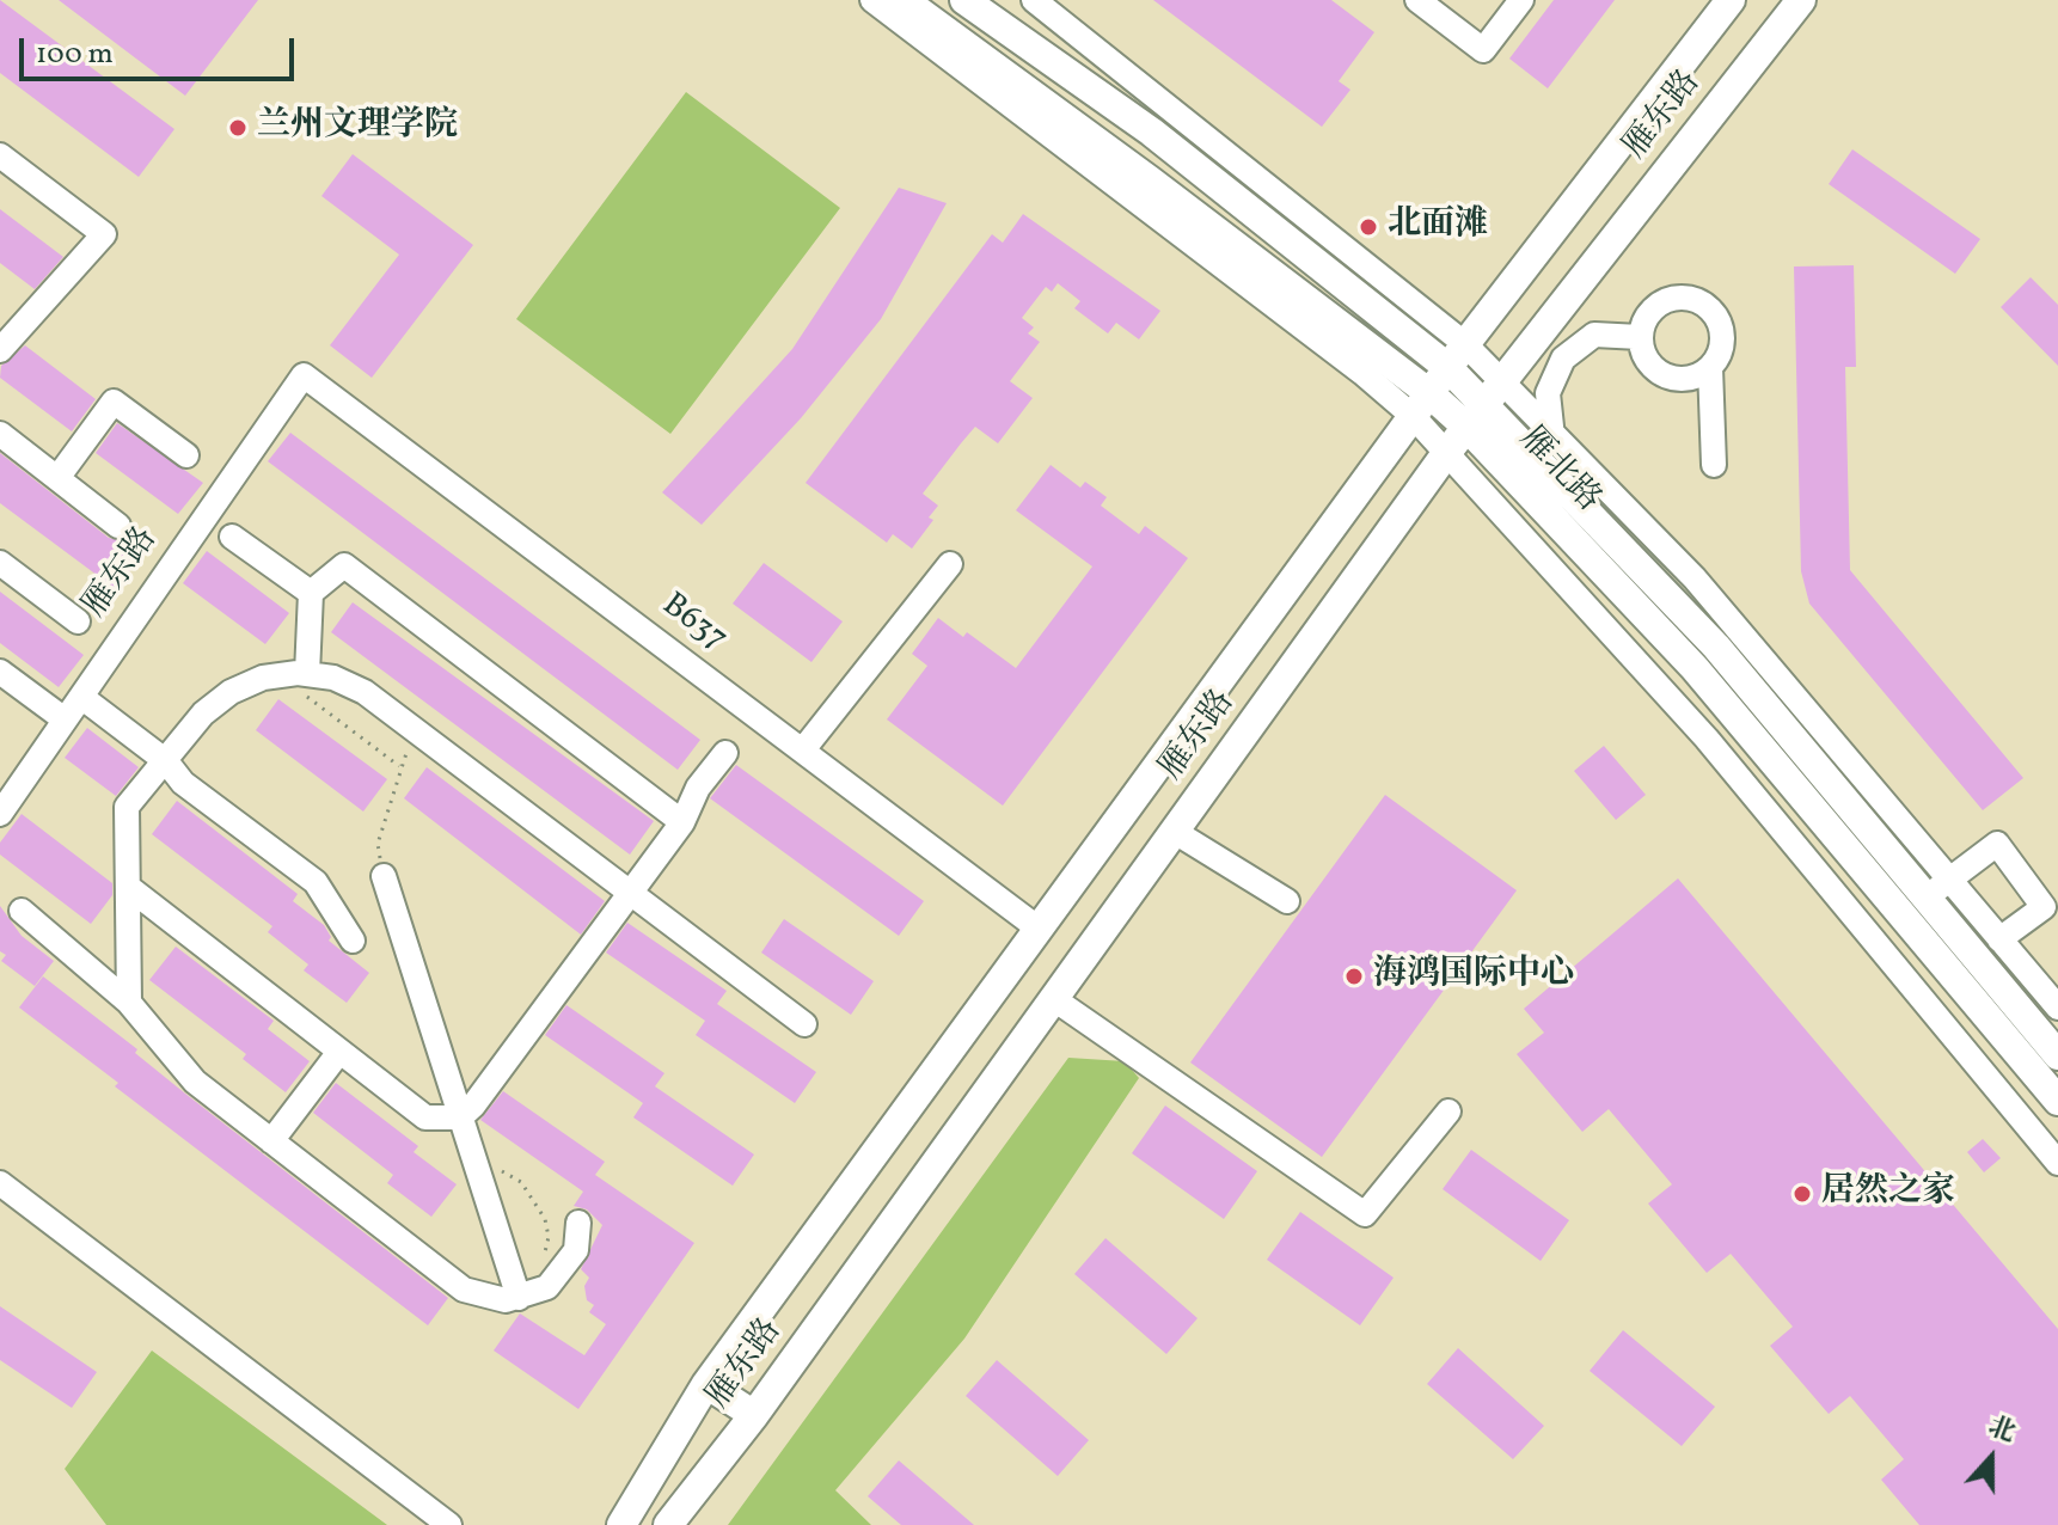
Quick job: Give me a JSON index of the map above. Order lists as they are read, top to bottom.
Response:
{
  "streets": {
    "main road": ["雁东路", "雁北路"],
    "street": ["B637"]
  },
  "crossings": [
    ["雁东路", "雁北路"],
    ["雁东路", "B637"]
  ],
  "places": [
    "兰州文理学院",
    "北面滩",
    "海鸿国际中心",
    "居然之家"
  ],
  "scale_bar": "100 m",
  "north": "top"
}
